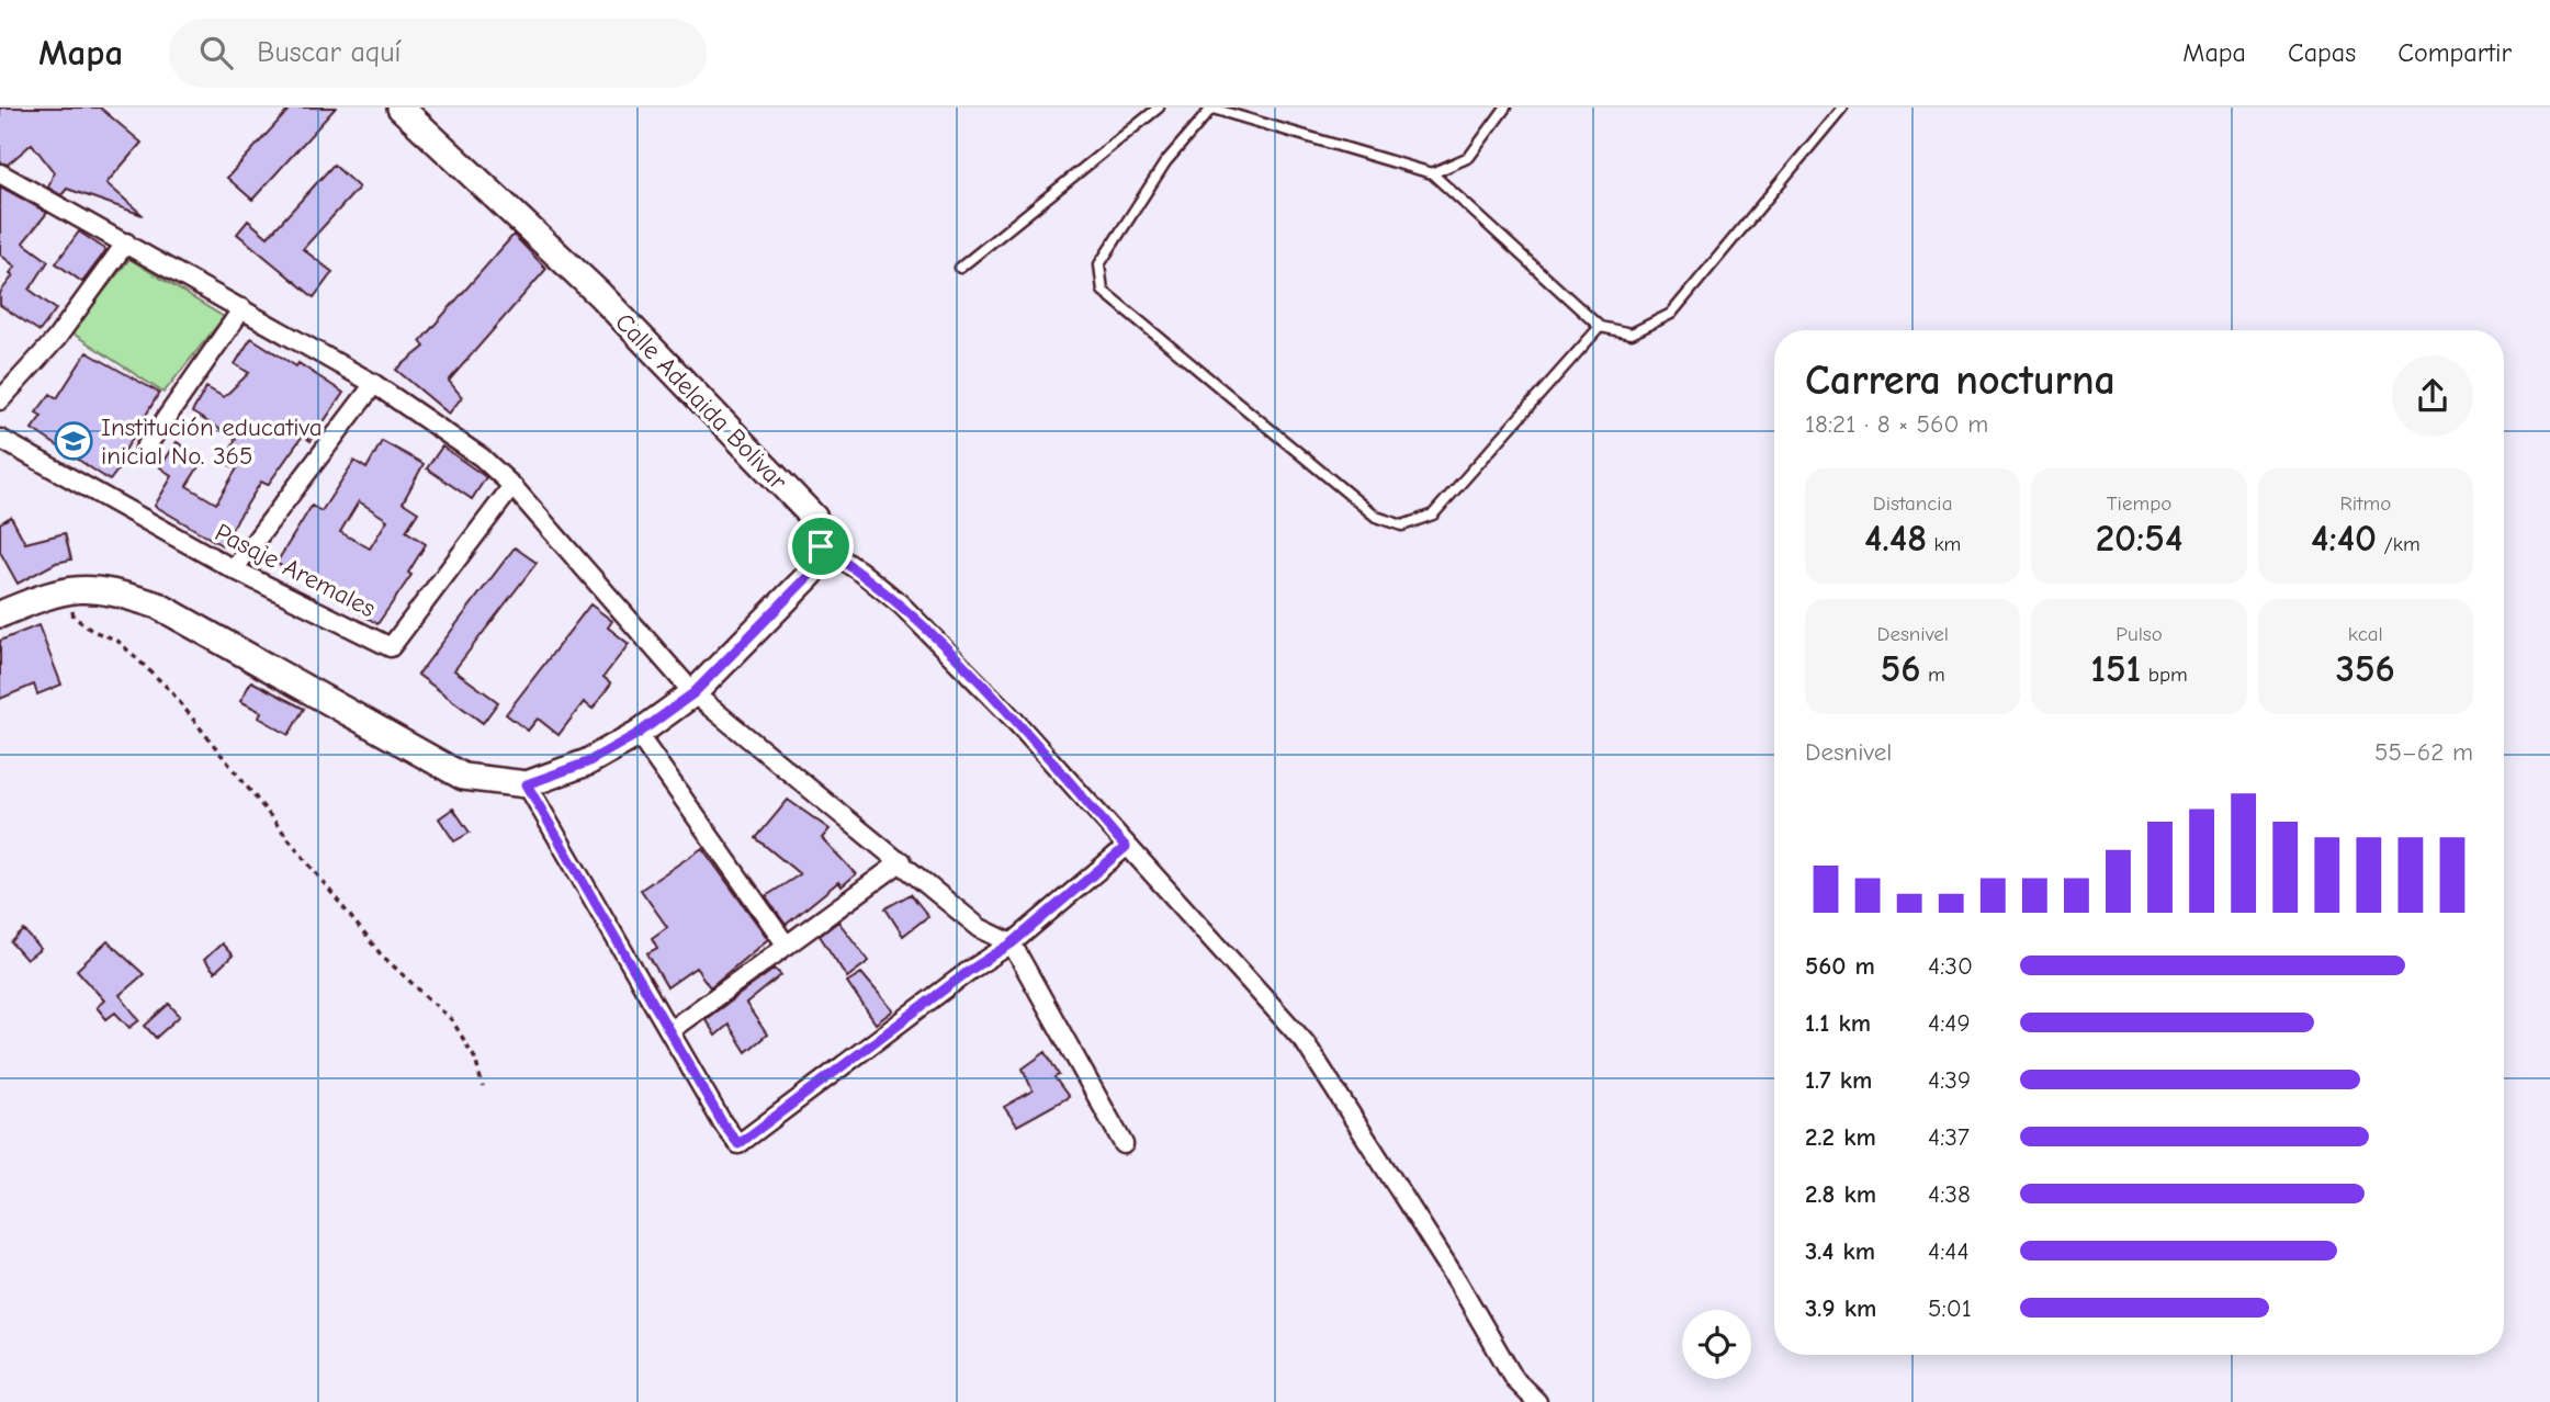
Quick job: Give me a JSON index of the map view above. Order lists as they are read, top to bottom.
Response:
{
  "streets": {
    "main road": ["Calle Adelaida Bolivar"],
    "street": ["Pasaje Aremales"]
  },
  "places": {
    "school or university": ["Institución educativa inicial No. 365"]
  },
  "page": {
    "header": "Mapa",
    "search": "Buscar aquí",
    "nav": ["Mapa", "Capas", "Compartir"],
    "heading": ["Carrera nocturna", "18:21 · 8 × 560 m"],
    "stats": [
      ["Distancia", "4.48 km"],
      ["Tiempo", "20:54"],
      ["Ritmo", "4:40 /km"],
      ["Desnivel", "56 m"],
      ["Pulso", "151 bpm"],
      ["kcal", "356"]
    ],
    "chart": ["Desnivel", "55–62 m"],
    "list": [
      {
        "name": "560 m",
        "note": "4:30"
      },
      {
        "name": "1.1 km",
        "note": "4:49"
      },
      {
        "name": "1.7 km",
        "note": "4:39"
      },
      {
        "name": "2.2 km",
        "note": "4:37"
      },
      {
        "name": "2.8 km",
        "note": "4:38"
      },
      {
        "name": "3.4 km",
        "note": "4:44"
      },
      {
        "name": "3.9 km",
        "note": "5:01"
      }
    ]
  }
}
